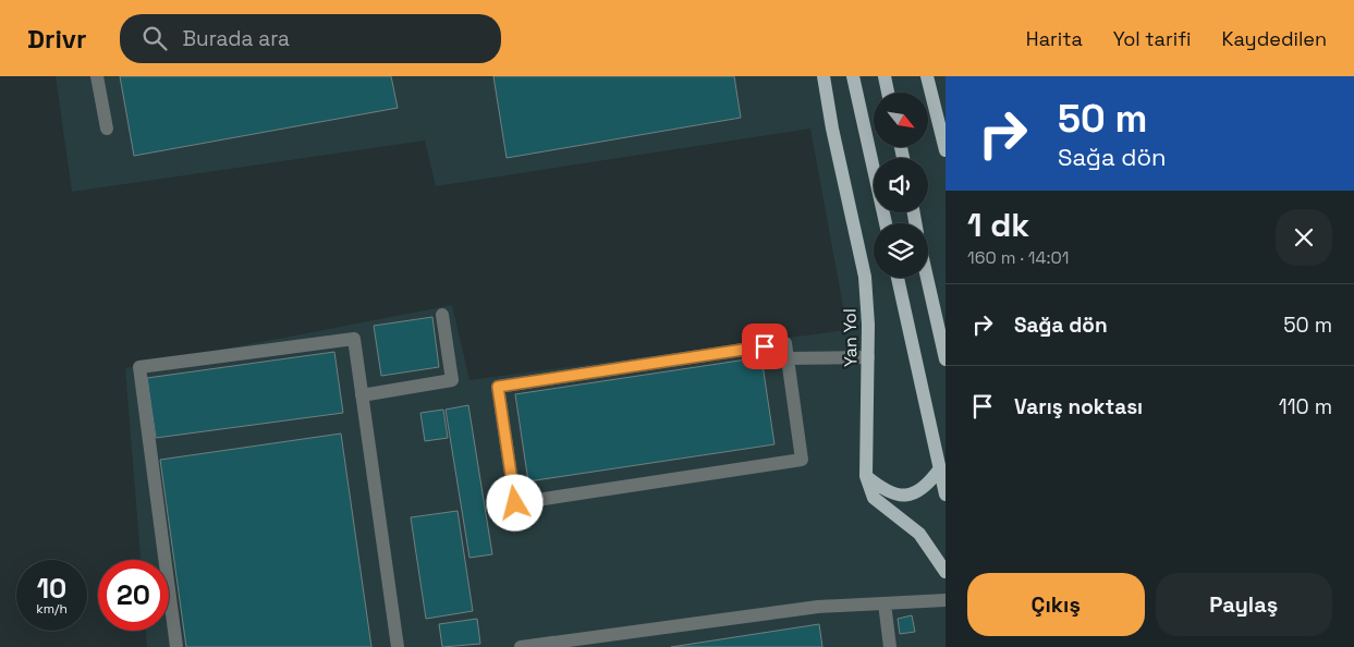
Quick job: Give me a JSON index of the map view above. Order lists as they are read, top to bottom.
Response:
{
  "streets": {
    "main road": ["Yan Yol"]
  },
  "north": "bottom right",
  "page": {
    "header": "Drivr",
    "search": "Burada ara",
    "nav": ["Harita", "Yol tarifi", "Kaydedilen"],
    "turn": ["50 m", "Sağa dön"],
    "heading": ["1 dk", "160 m · 14:01"],
    "list": [
      {
        "name": "Sağa dön",
        "value": "50 m"
      },
      {
        "name": "Varış noktası",
        "value": "110 m"
      }
    ],
    "speed": "10 km/h",
    "limit": "20",
    "buttons": ["Çıkış", "Paylaş"]
  }
}
